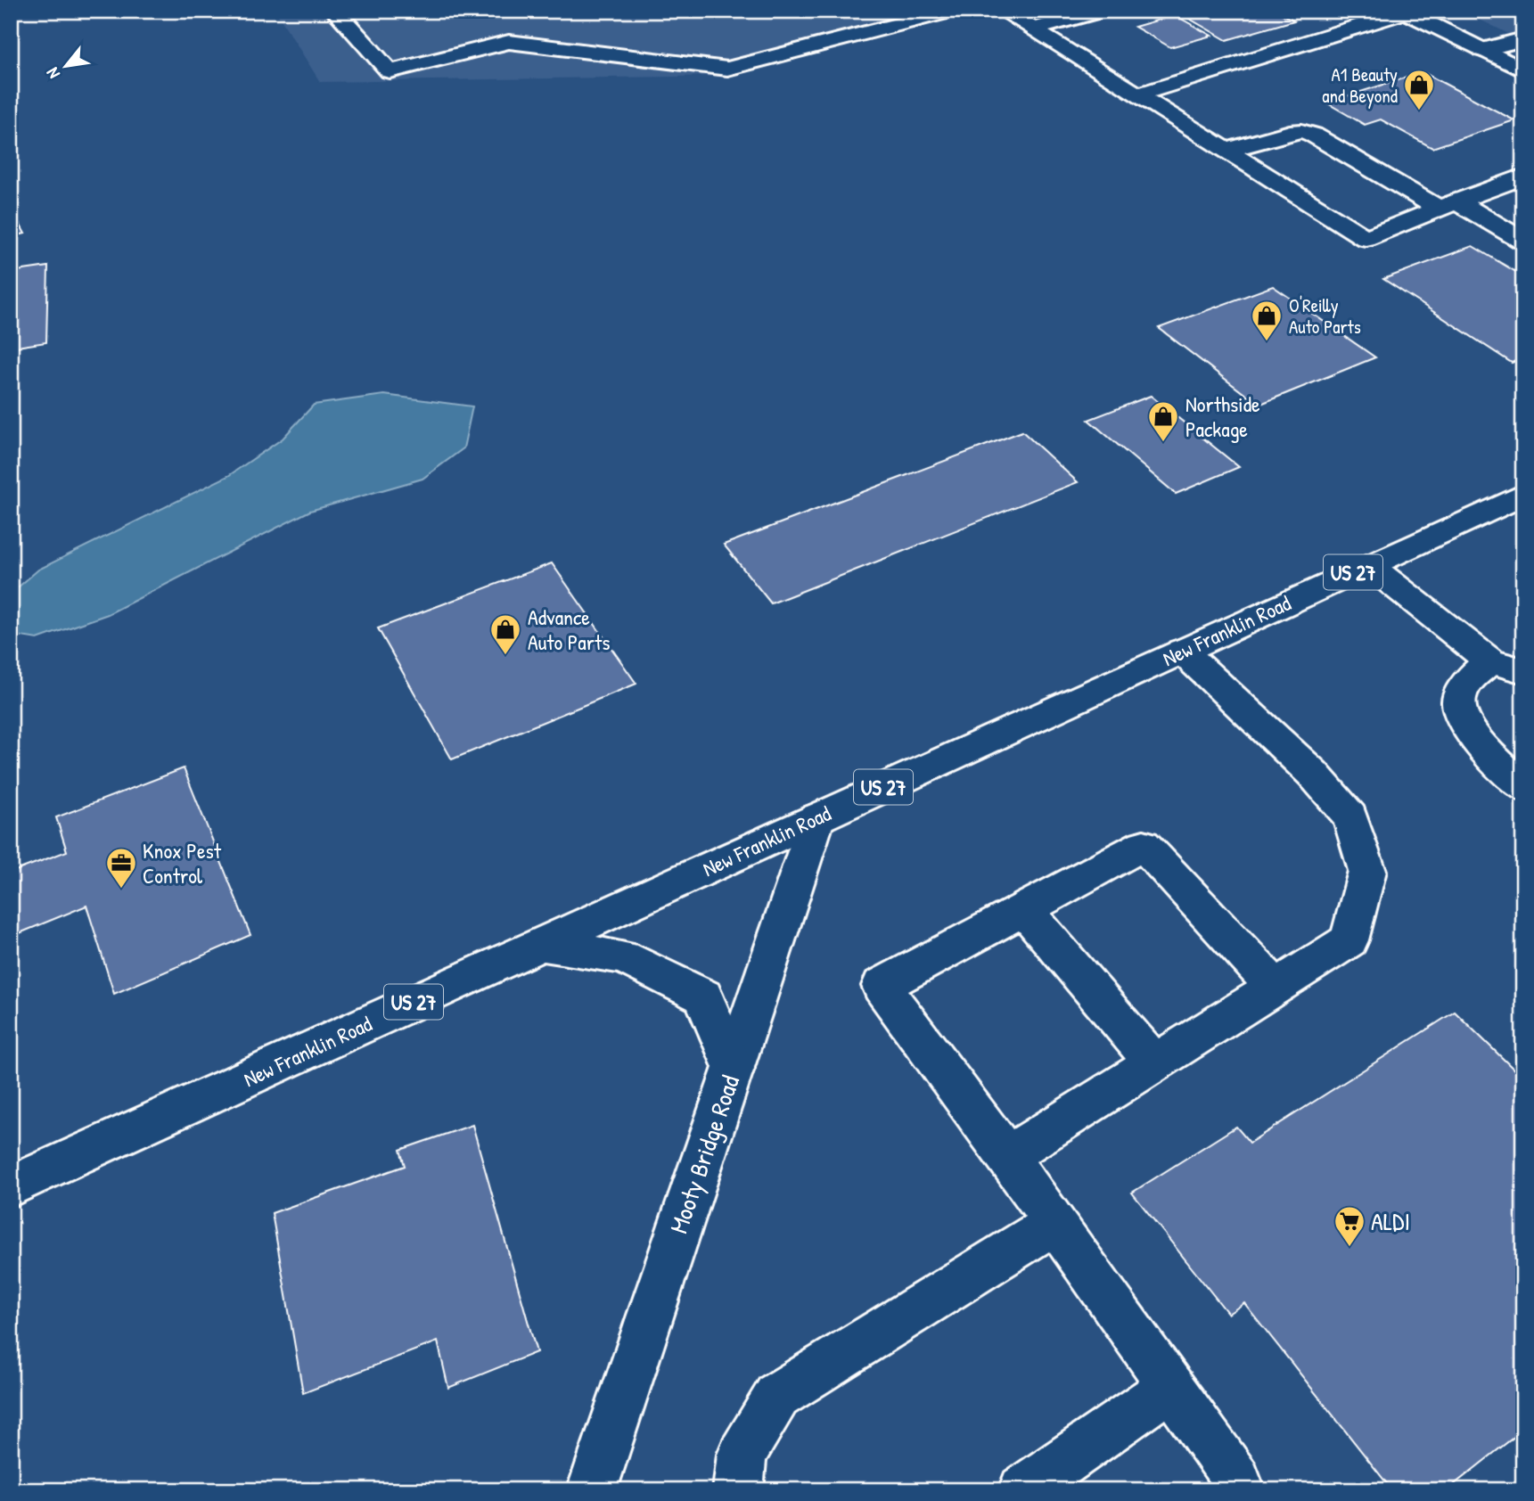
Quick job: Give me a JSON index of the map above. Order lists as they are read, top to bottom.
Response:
{
  "streets": {
    "main road": ["US 27", "New Franklin Road", "Mooty Bridge Road"]
  },
  "crossings": [
    ["New Franklin Road", "Mooty Bridge Road"]
  ],
  "places": {
    "shop": [
      "A1 Beauty and Beyond",
      "O'Reilly Auto Parts",
      "Northside Package",
      "Advance Auto Parts"
    ],
    "office": ["Knox Pest Control"],
    "supermarket": ["ALDI"]
  },
  "north": "bottom left"
}
